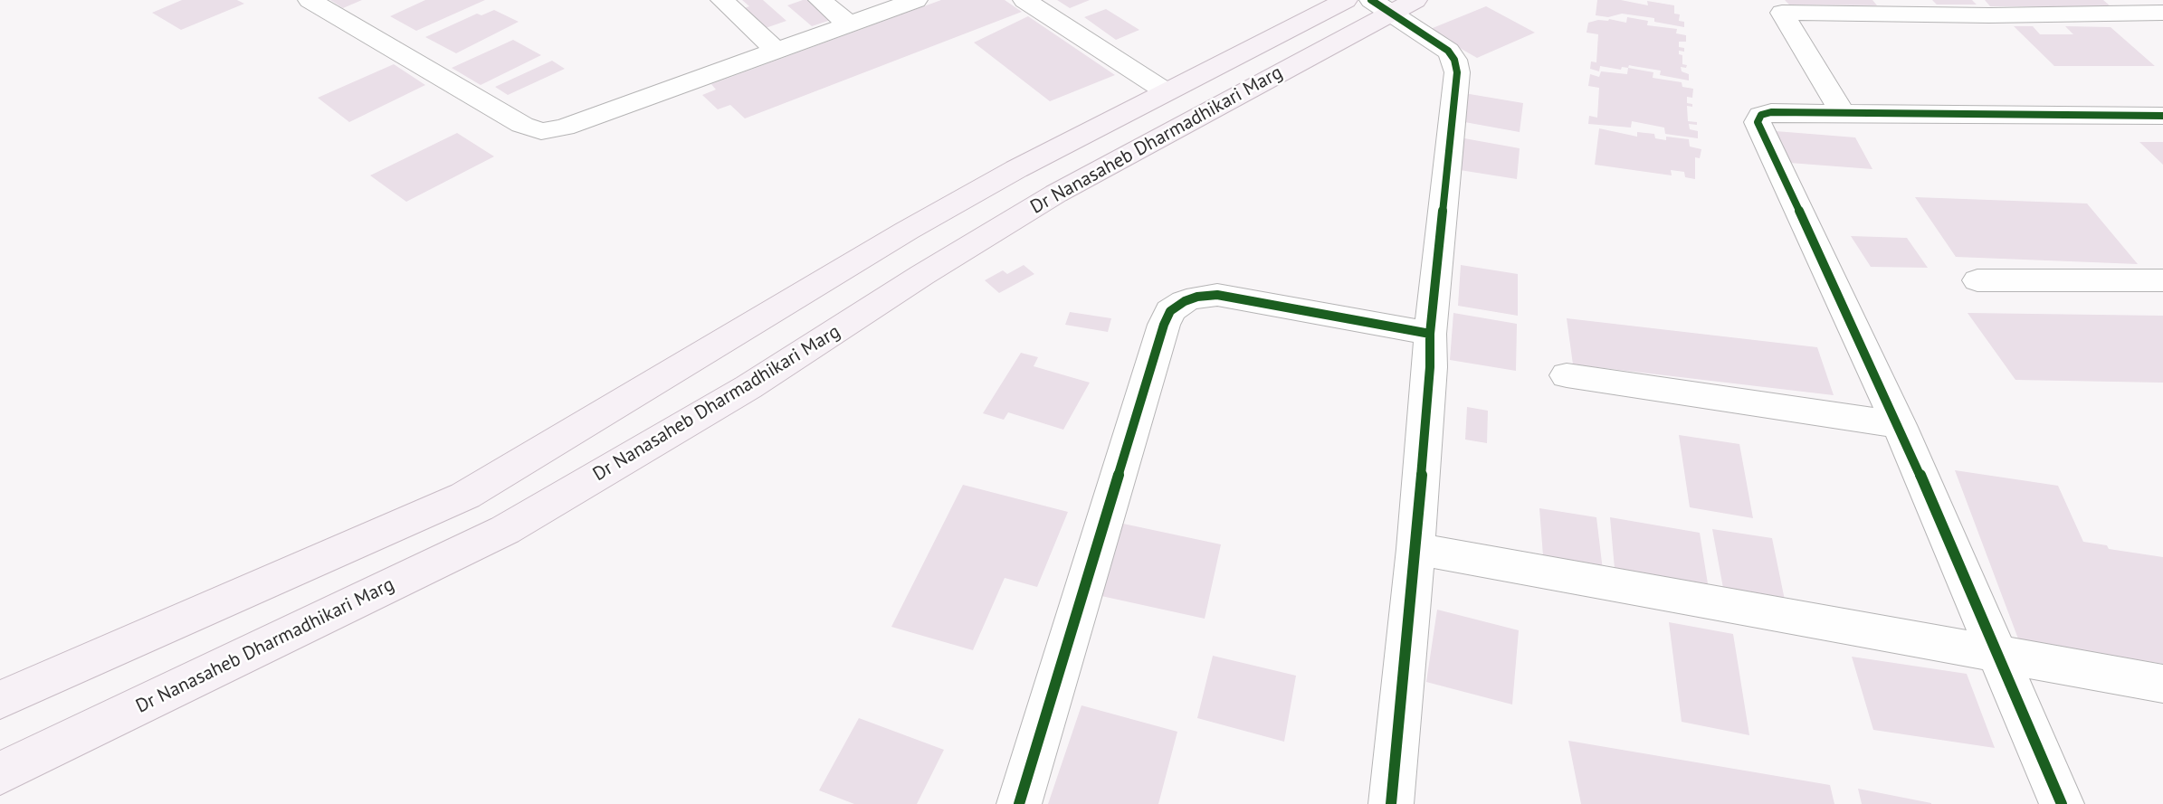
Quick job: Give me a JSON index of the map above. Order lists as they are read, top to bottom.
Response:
{
  "streets": {
    "main road": ["Dr Nanasaheb Dharmadhikari Marg"]
  }
}
